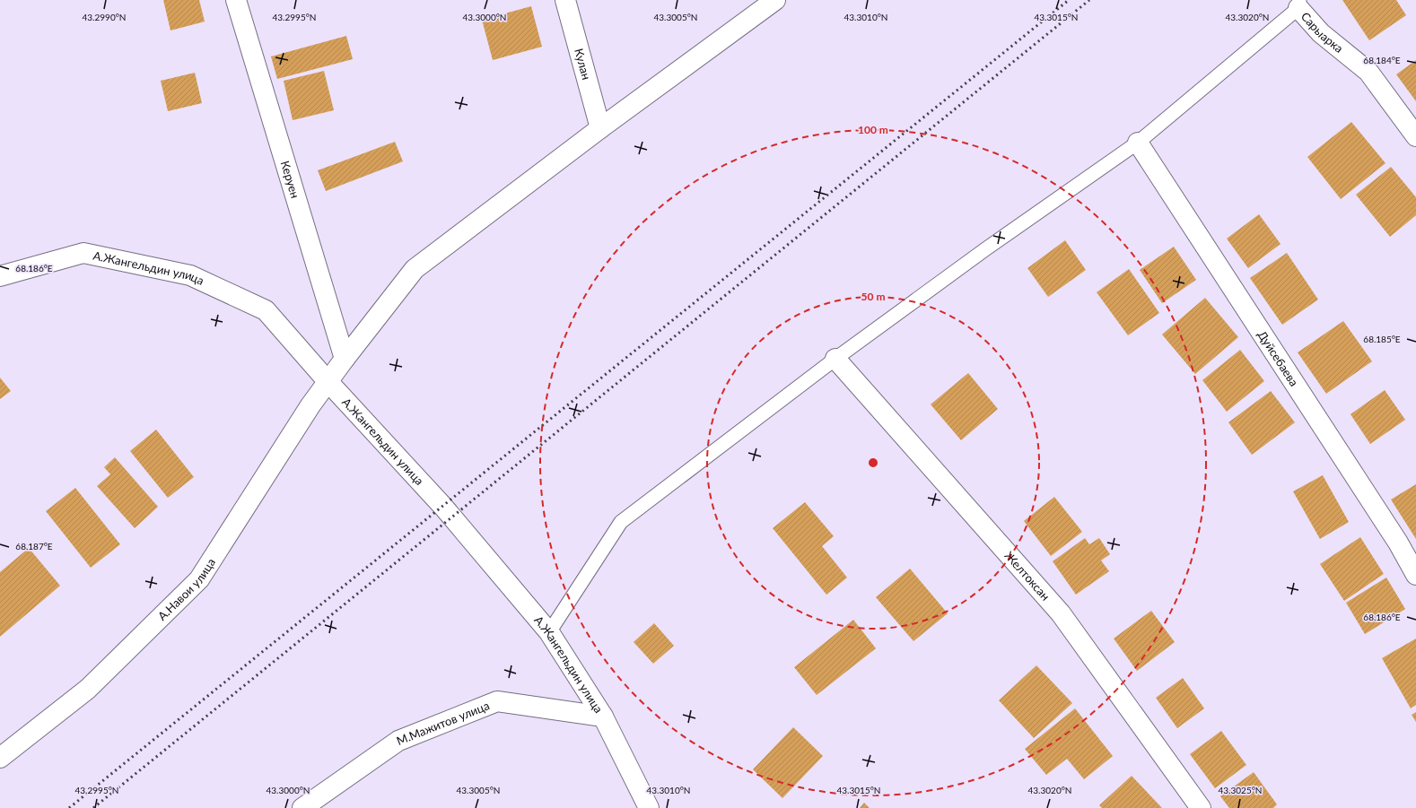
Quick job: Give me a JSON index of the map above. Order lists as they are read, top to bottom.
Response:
{
  "streets": {
    "street": [
      "Сарыарка",
      "Кулан",
      "Керуен",
      "А.Жангельдин улица",
      "Дуйсебаева",
      "Желтоксан",
      "А.Навои улица",
      "М.Мажитов улица"
    ]
  },
  "crossings": [
    ["Кулан", "А.Навои улица"],
    ["Керуен", "А.Навои улица"],
    ["А.Жангельдин улица", "А.Навои улица"],
    ["А.Жангельдин улица", "М.Мажитов улица"]
  ],
  "coordinates": [
    "43.2990°N",
    "43.2995°N",
    "43.3000°N",
    "43.3005°N",
    "43.3010°N",
    "43.3015°N",
    "43.3020°N",
    "68.184°E",
    "68.186°E",
    "68.185°E",
    "68.187°E",
    "43.3025°N"
  ],
  "rings": ["100 m", "50 m"]
}
